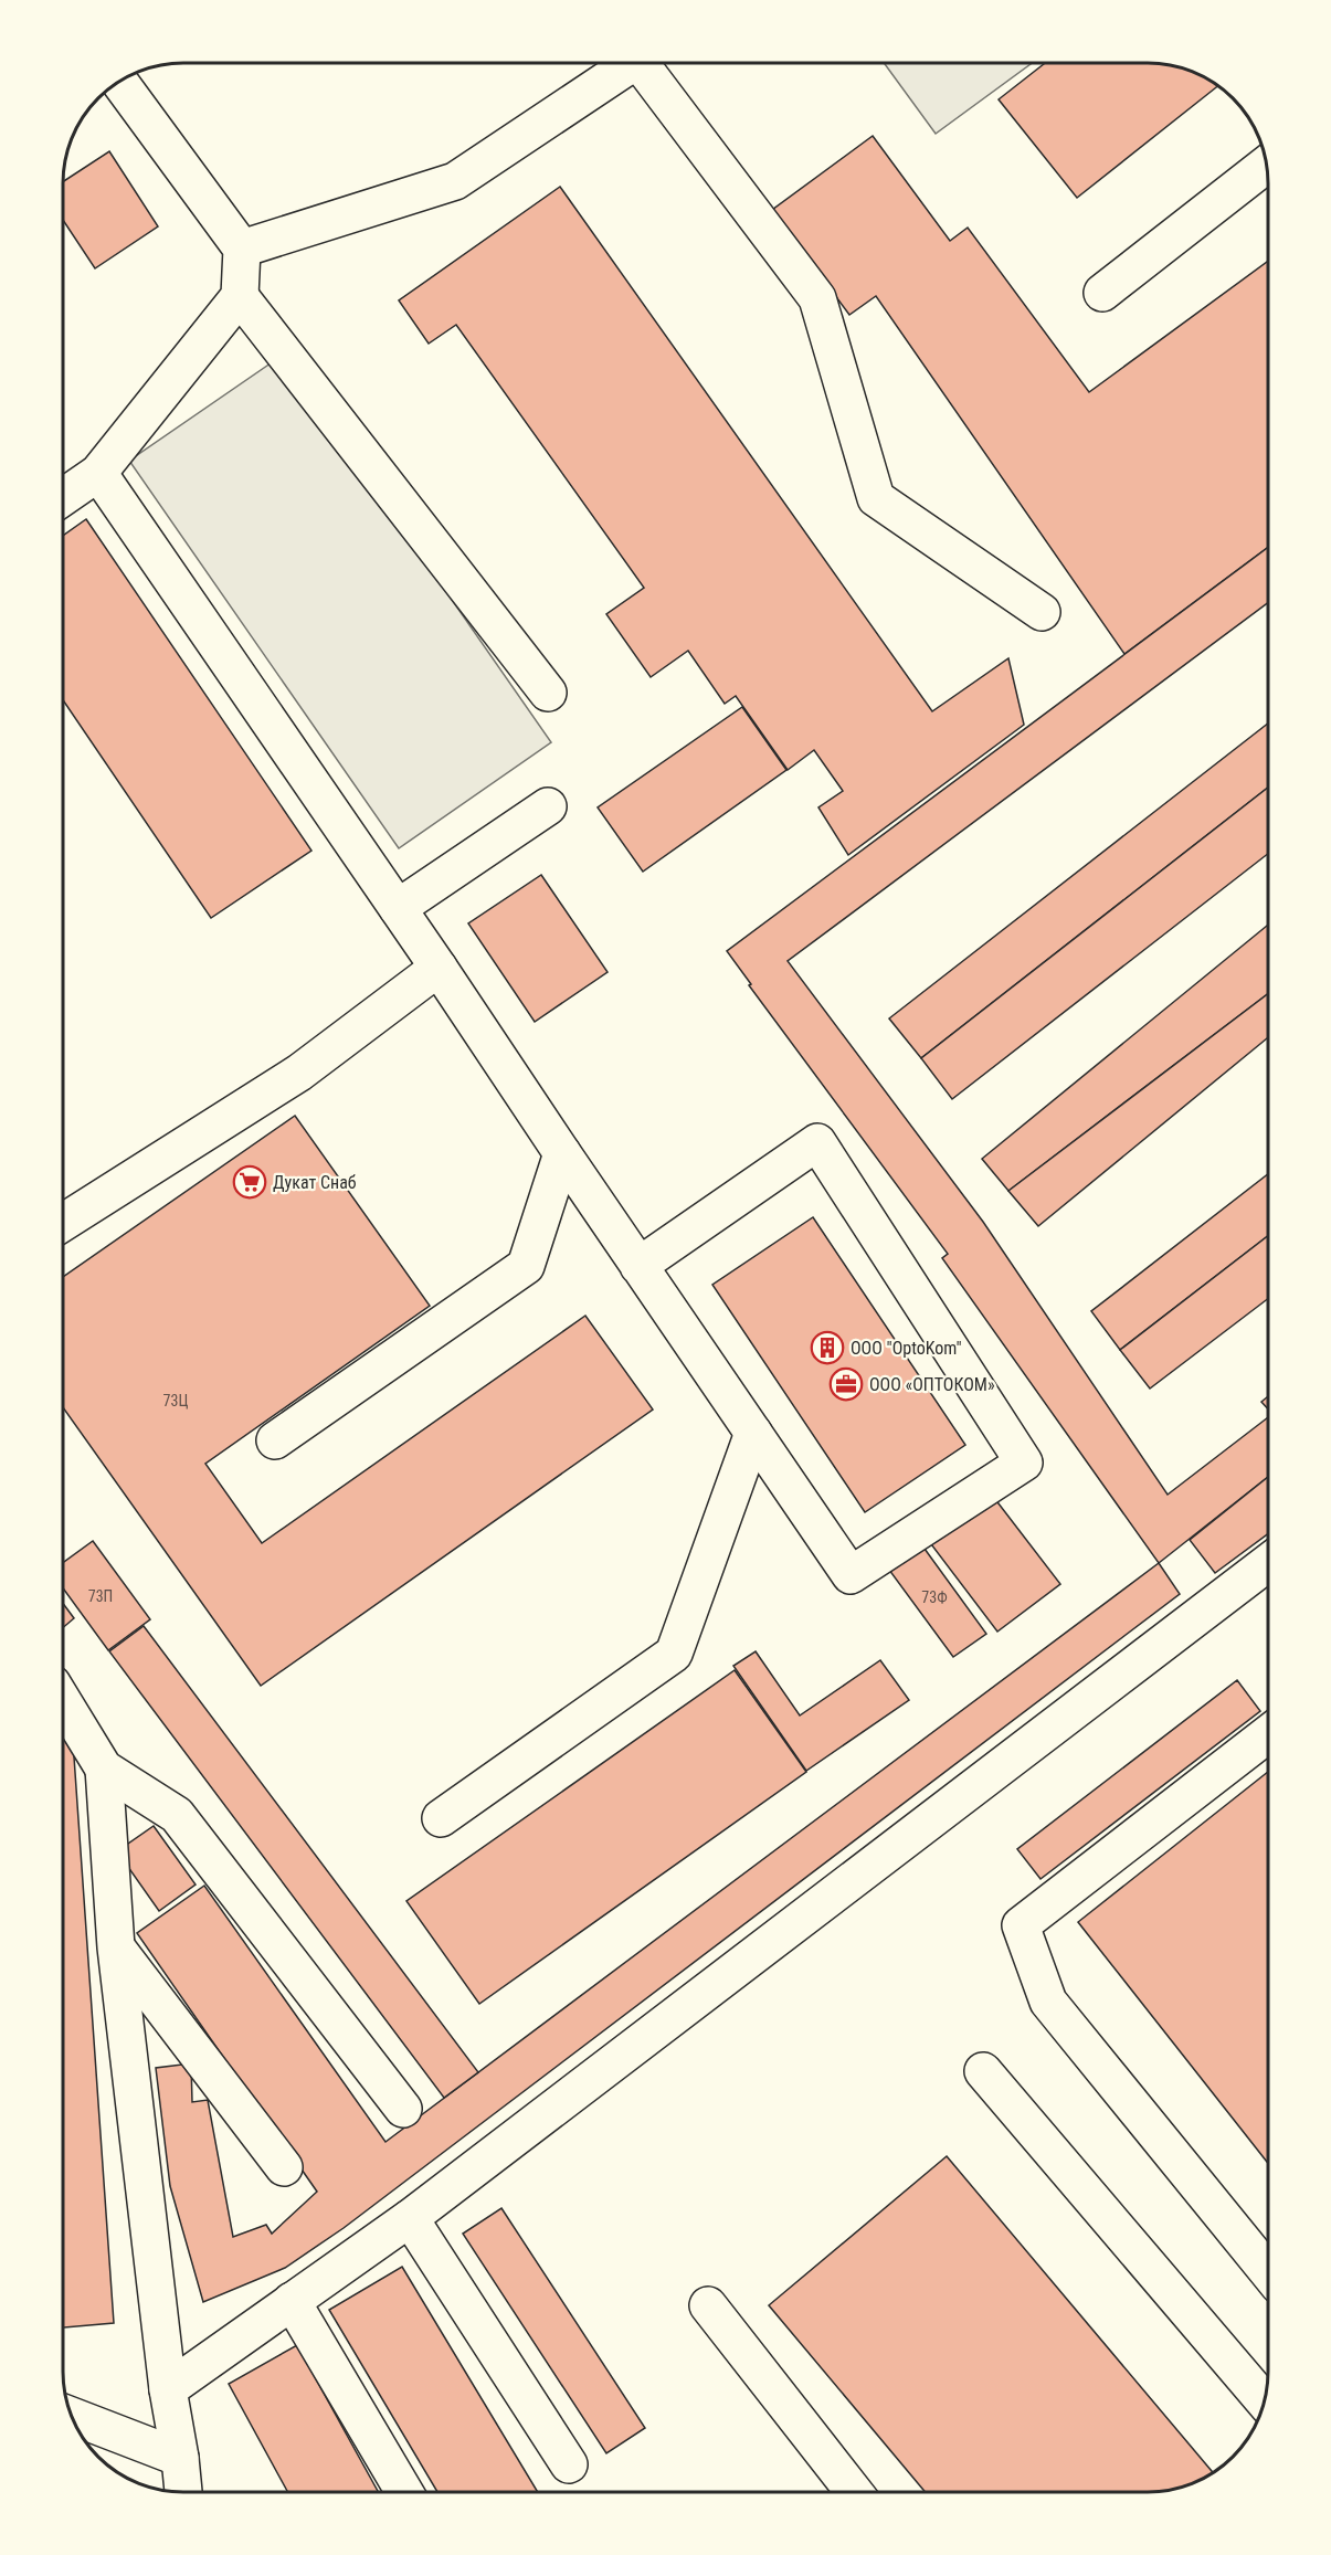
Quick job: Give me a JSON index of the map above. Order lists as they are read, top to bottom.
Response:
{
  "places": {
    "supermarket": ["Дукат Снаб"],
    "building": ["OOO \"OptoKom\""],
    "office": ["ООО «ОПТОКОМ»"]
  },
  "house_numbers": ["73Ц", "73П", "73Ф"]
}
